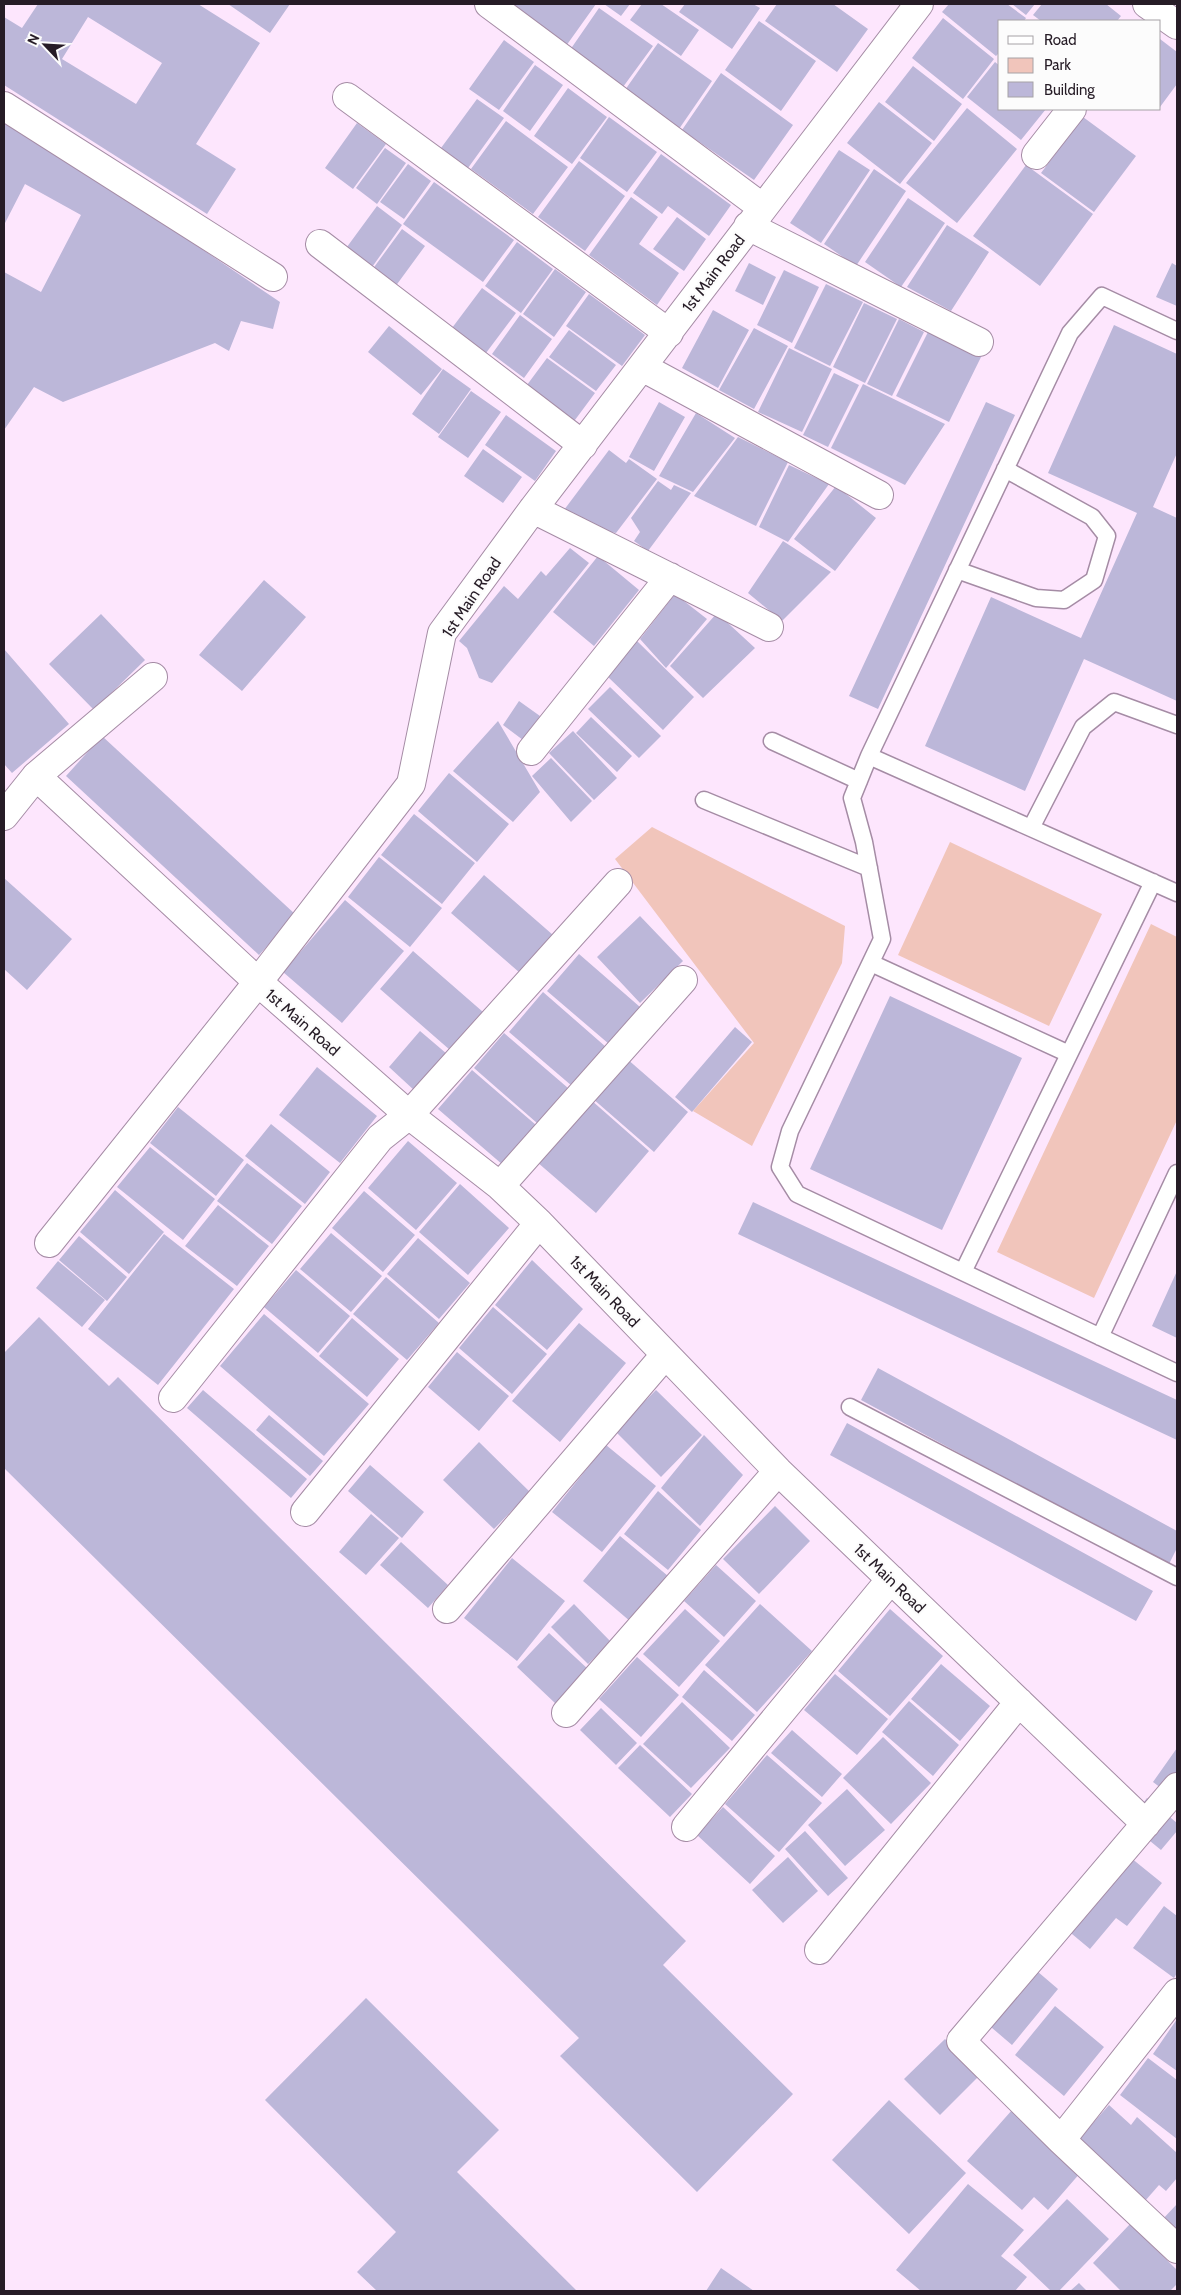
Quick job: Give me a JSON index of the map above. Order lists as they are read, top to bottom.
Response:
{
  "streets": {
    "street": ["1st Main Road"]
  },
  "legend": ["Road", "Park", "Building"],
  "north": "top left"
}
